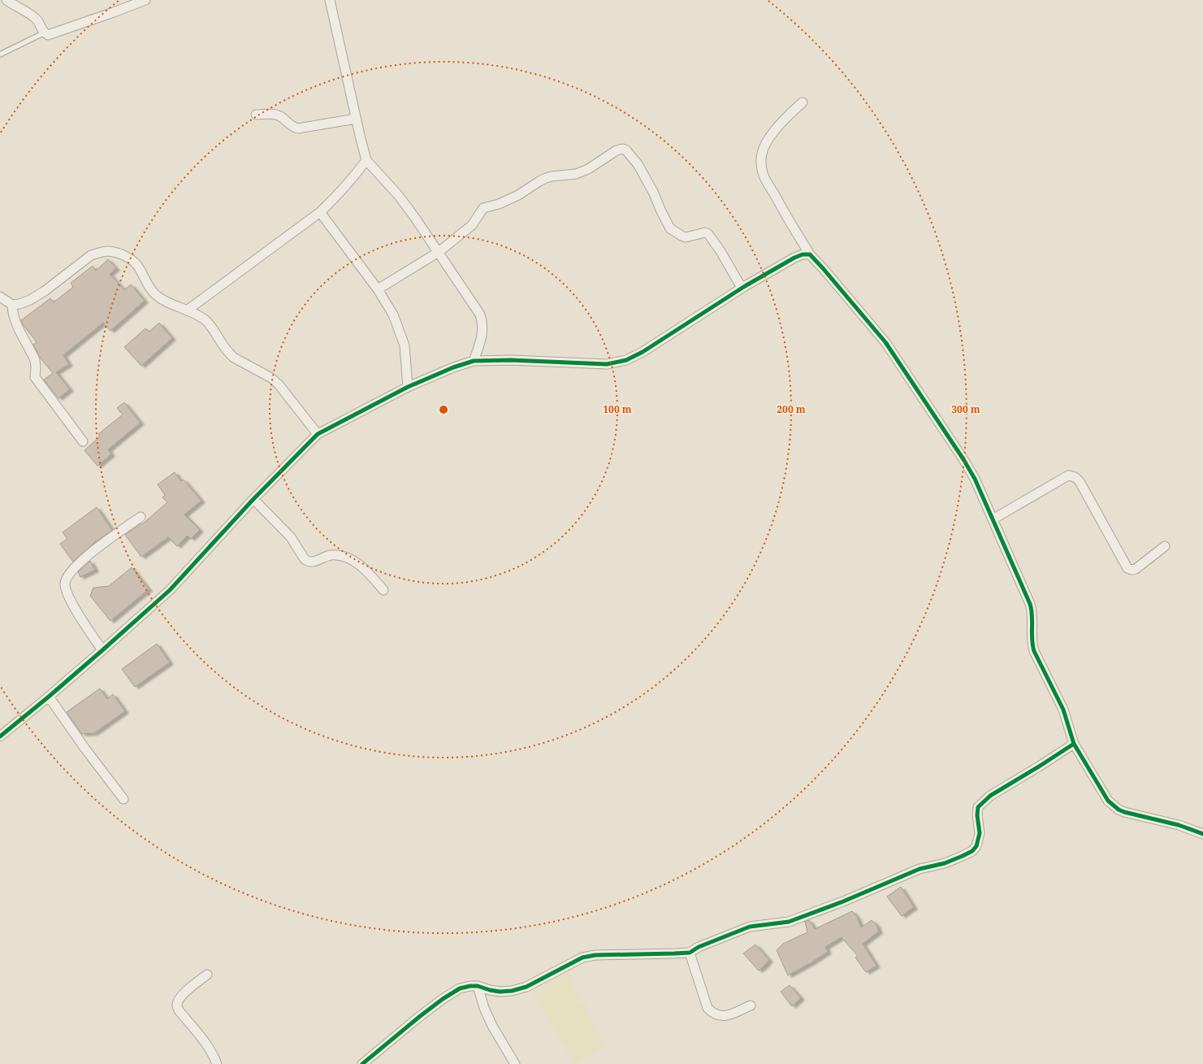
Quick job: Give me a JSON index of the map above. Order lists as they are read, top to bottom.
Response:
{
  "rings": ["100 m", "200 m", "300 m"]
}
